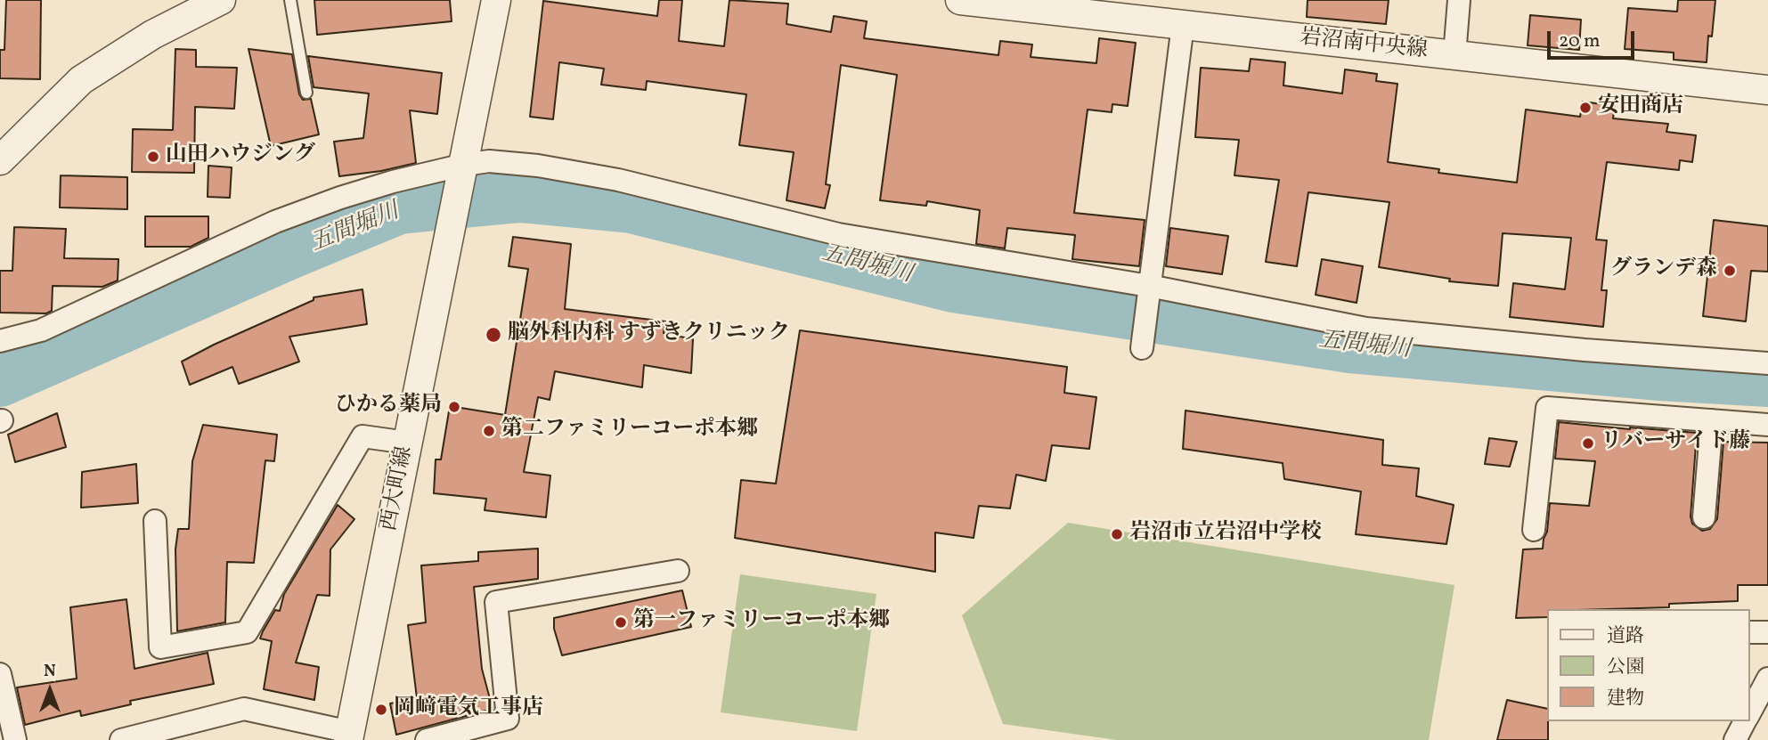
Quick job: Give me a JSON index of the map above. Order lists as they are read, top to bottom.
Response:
{
  "streets": {
    "street": ["岩沼南中央線", "西大町線"]
  },
  "water": ["五間堀川"],
  "places": [
    "安田商店",
    "山田ハウジング",
    "グランデ森",
    "脳外科内科 すずきクリニック",
    "ひかる薬局",
    "第二ファミリーコーポ本郷",
    "リバーサイド藤",
    "岩沼市立岩沼中学校",
    "第一ファミリーコーポ本郷",
    "岡﨑電気工事店"
  ],
  "legend": ["道路", "公園", "建物"],
  "scale_bar": "20 m",
  "north": "top"
}
